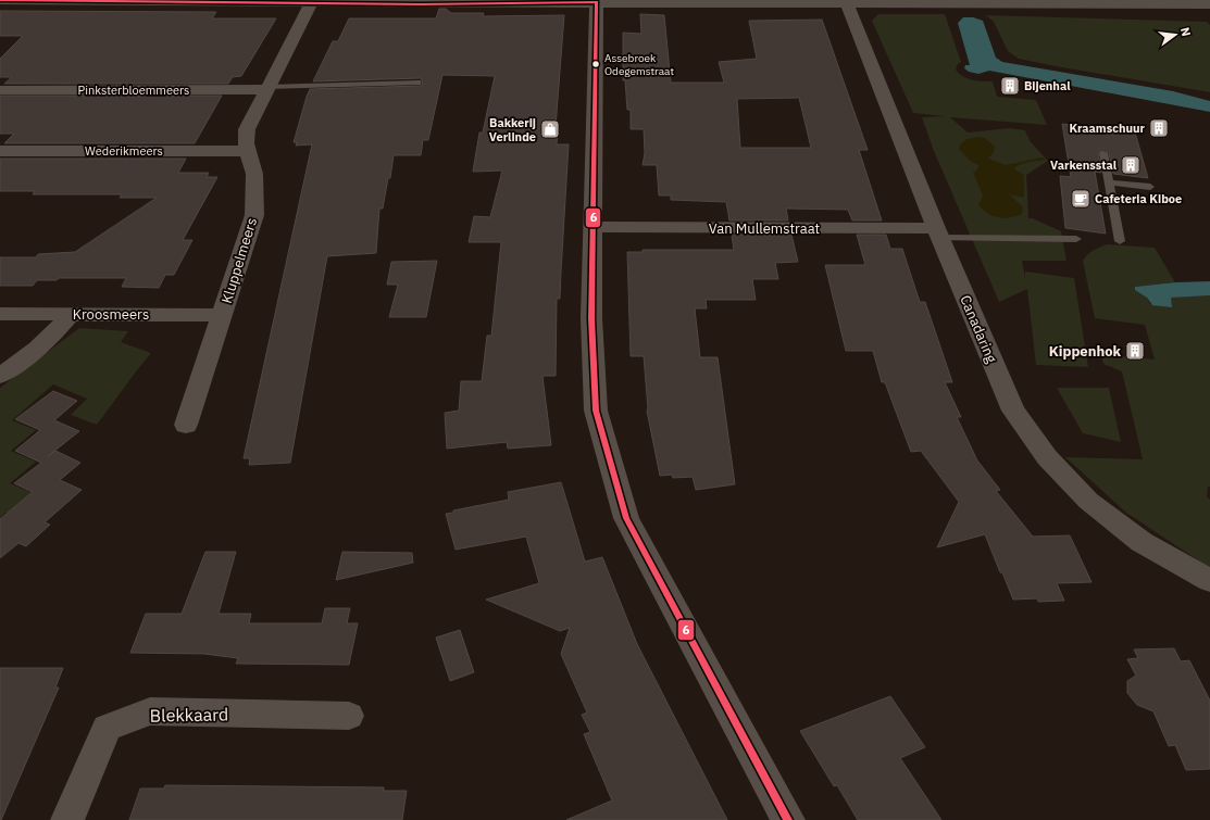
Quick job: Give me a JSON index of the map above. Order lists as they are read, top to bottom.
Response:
{
  "streets": {
    "street": [
      "Pinksterbloemmeers",
      "Wederikmeers",
      "Van Mullemstraat",
      "Kluppelmeers",
      "Kroosmeers",
      "Canadaring",
      "Blekkaard"
    ]
  },
  "crossings": [
    ["Pinksterbloemmeers", "Kluppelmeers"],
    ["Wederikmeers", "Kluppelmeers"],
    ["Van Mullemstraat", "Canadaring"],
    ["Kluppelmeers", "Kroosmeers"]
  ],
  "places": {
    "other": ["Assebroek Odegemstraat"],
    "building": [
      "Bijenhal",
      "Kraamschuur",
      "Varkensstal",
      "Kippenhok"
    ],
    "shop": ["Bakkerij Verlinde"],
    "cafe": ["Cafeteria Kiboe"]
  },
  "lines": ["transit line 6"],
  "north": "right"
}
